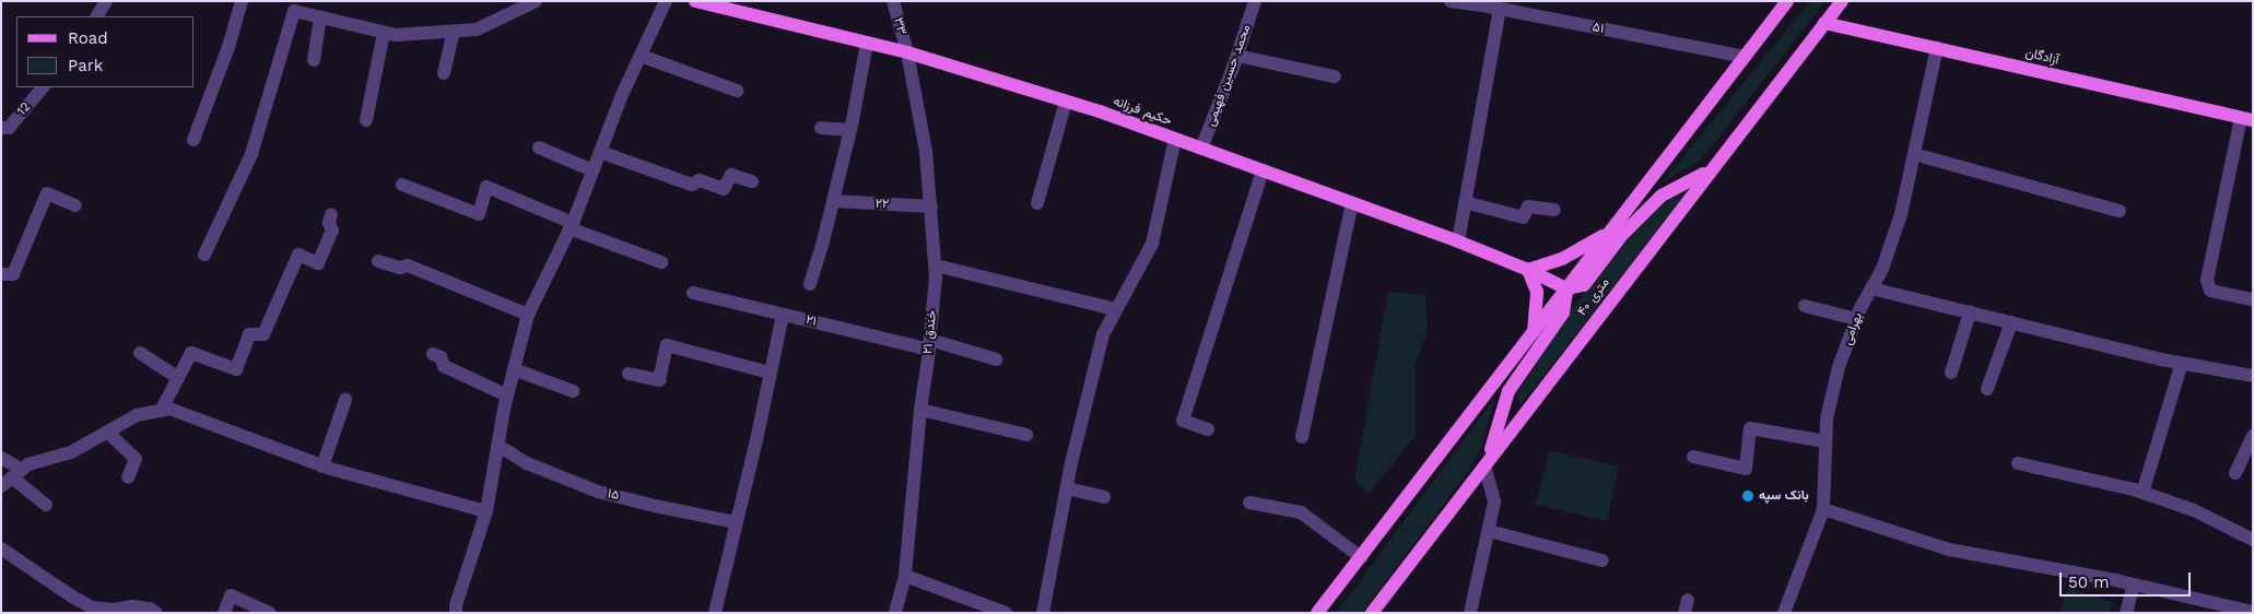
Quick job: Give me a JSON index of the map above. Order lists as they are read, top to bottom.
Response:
{
  "streets": {
    "main road": ["آزادگان", "حکیم فرزانه", "۴۰ متری"],
    "street": [
      "۳۳",
      "۵۱",
      "محمد حسین فهیمی",
      "12",
      "۲۲",
      "۲۱",
      "بهرامی",
      "۲۱ خندق",
      "۱۵"
    ]
  },
  "crossings": [
    ["۳۳", "حکیم فرزانه"],
    ["۳۳", "۲۱ خندق"],
    ["آزادگان", "۴۰ متری"],
    ["آزادگان", "بهرامی"],
    ["محمد حسین فهیمی", "حکیم فرزانه"],
    ["حکیم فرزانه", "۴۰ متری"],
    ["حکیم فرزانه", "۲۱ خندق"],
    ["۲۲", "۲۱ خندق"],
    ["۲۱", "۲۱ خندق"]
  ],
  "places": ["بانک سپه"],
  "legend": ["Road", "Park"],
  "scale_bar": "50 m"
}
